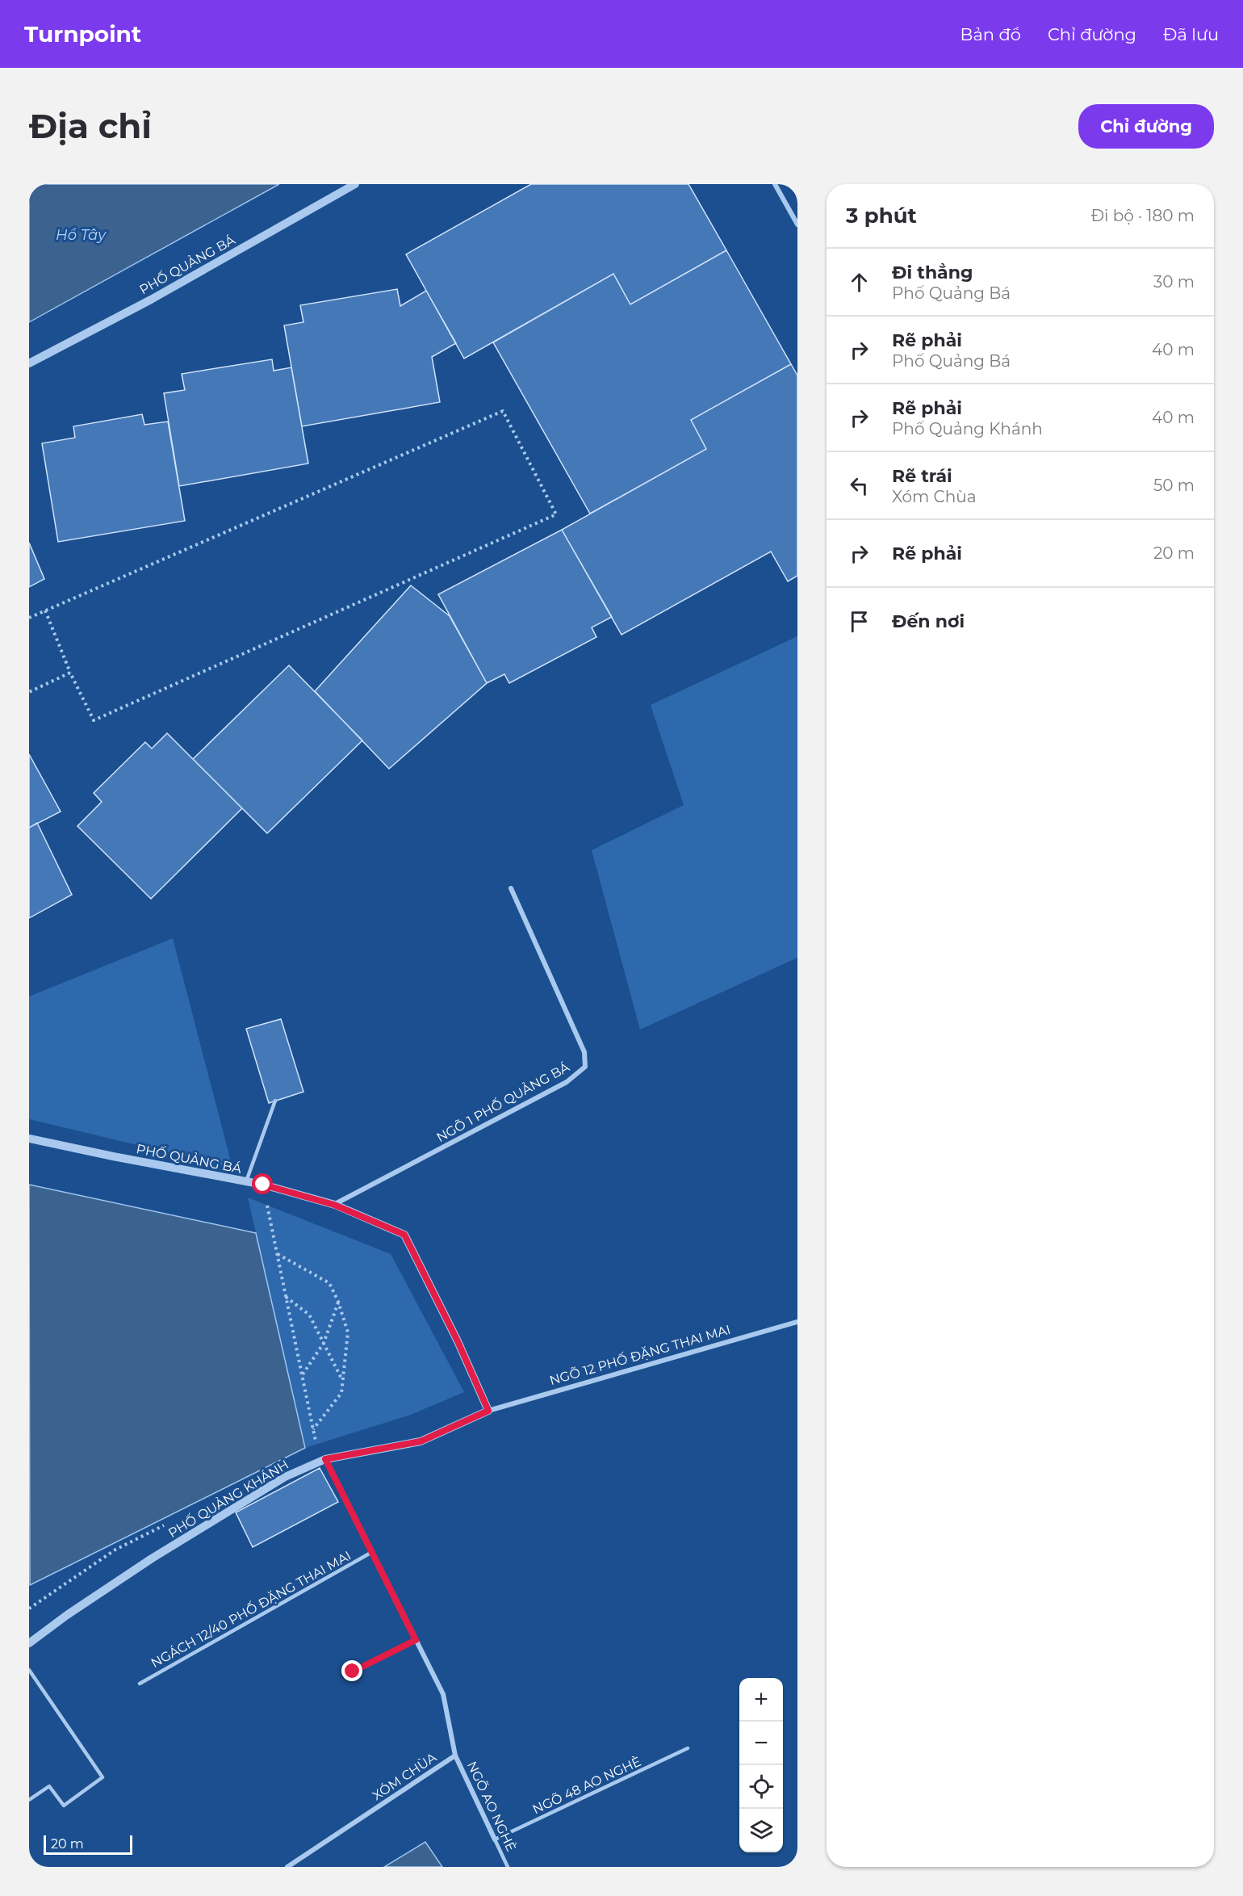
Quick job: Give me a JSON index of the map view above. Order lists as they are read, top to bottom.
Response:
{
  "streets": {
    "street": [
      "PHỐ QUẢNG BÁ",
      "NGÕ 1 PHỐ QUẢNG BÁ",
      "NGÕ 12 PHỐ ĐẶNG THAI MAI",
      "PHỐ QUẢNG KHÁNH",
      "XÓM CHÙA",
      "NGÕ AO NGHÈ"
    ],
    "lane": ["NGÁCH 12/40 PHỐ ĐẶNG THAI MAI", "NGÕ 48 AO NGHÈ"]
  },
  "crossings": [
    ["PHỐ QUẢNG BÁ", "NGÕ 1 PHỐ QUẢNG BÁ"],
    ["PHỐ QUẢNG BÁ", "NGÕ 12 PHỐ ĐẶNG THAI MAI"],
    ["PHỐ QUẢNG BÁ", "PHỐ QUẢNG KHÁNH"],
    ["NGÕ 12 PHỐ ĐẶNG THAI MAI", "PHỐ QUẢNG KHÁNH"],
    ["PHỐ QUẢNG KHÁNH", "XÓM CHÙA"],
    ["NGÁCH 12/40 PHỐ ĐẶNG THAI MAI", "XÓM CHÙA"],
    ["XÓM CHÙA", "NGÕ AO NGHÈ"],
    ["NGÕ 48 AO NGHÈ", "NGÕ AO NGHÈ"]
  ],
  "water": ["Hồ Tây"],
  "scale_bar": "20 m",
  "page": {
    "header": "Turnpoint",
    "nav": ["Bản đồ", "Chỉ đường", "Đã lưu"],
    "buttons": "Chỉ đường",
    "title": "Địa chỉ",
    "heading": ["3 phút", "Đi bộ · 180 m"],
    "list": [
      ["Đi thẳng", "Phố Quảng Bá", "30 m"],
      ["Rẽ phải", "Phố Quảng Bá", "40 m"],
      ["Rẽ phải", "Phố Quảng Khánh", "40 m"],
      ["Rẽ trái", "Xóm Chùa", "50 m"],
      ["Rẽ phải", "20 m"],
      "Đến nơi"
    ],
    "map_buttons": ["+", "−"],
    "scale": "20 m"
  }
}
